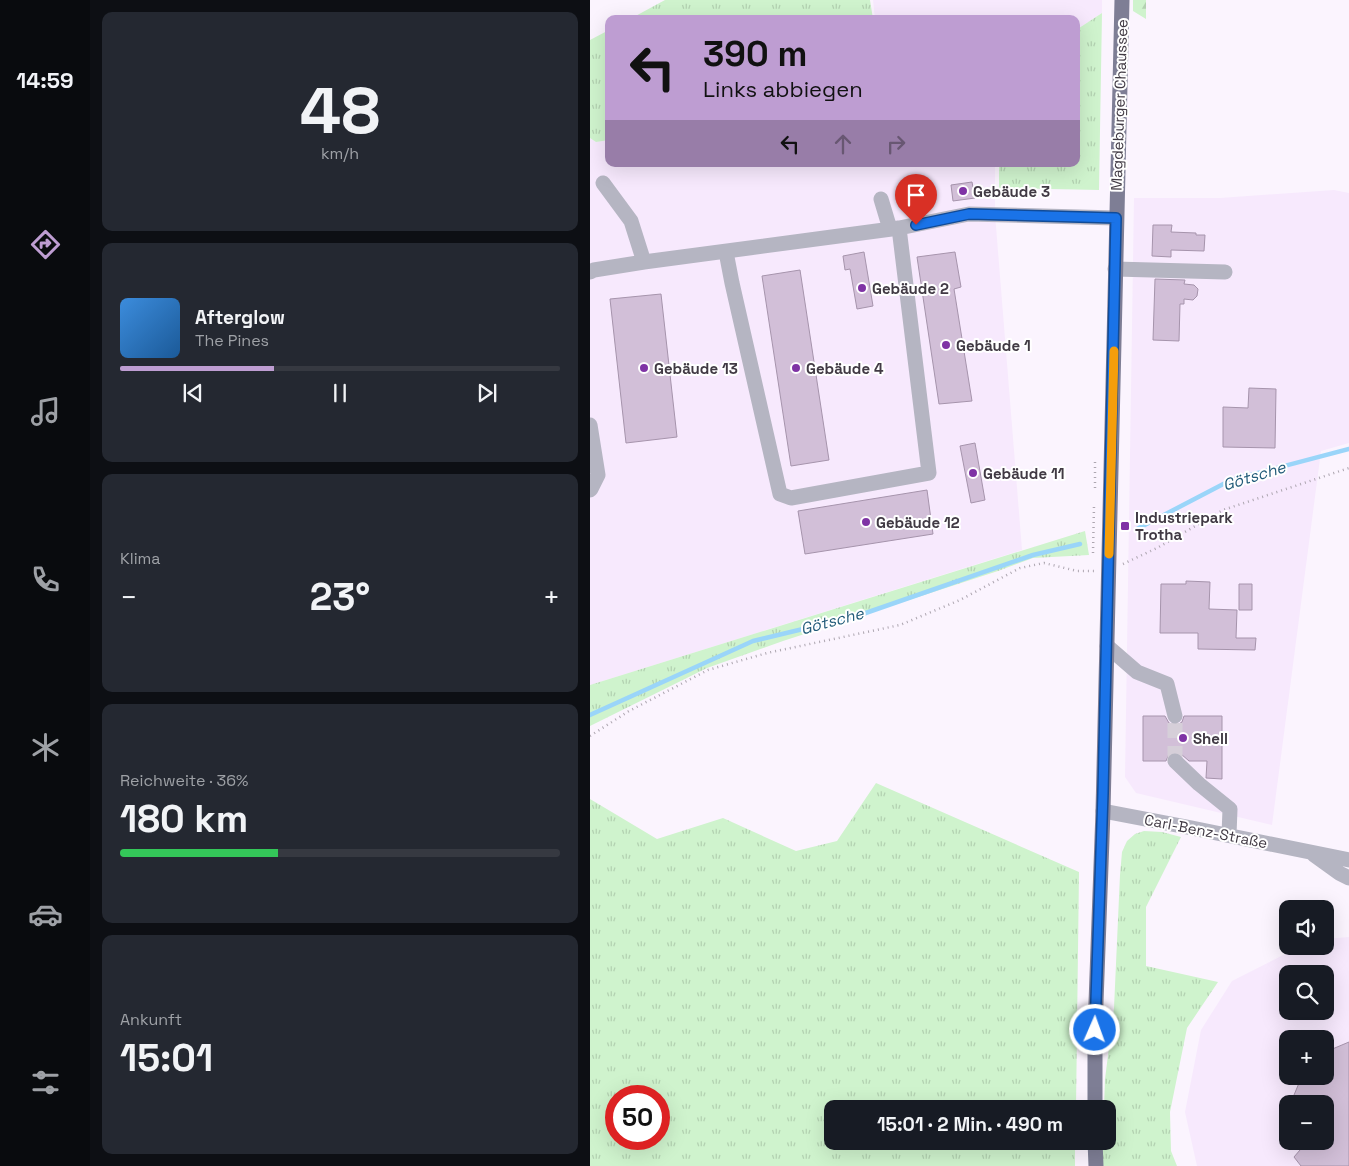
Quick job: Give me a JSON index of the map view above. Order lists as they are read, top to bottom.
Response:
{
  "streets": {
    "main road": ["Magdeburger Chaussee"],
    "street": ["Carl-Benz-Straße"]
  },
  "crossings": [
    ["Magdeburger Chaussee", "Carl-Benz-Straße"]
  ],
  "water": ["Götsche"],
  "places": {
    "other": [
      "Gebäude 3",
      "Gebäude 2",
      "Gebäude 1",
      "Gebäude 13",
      "Gebäude 4",
      "Gebäude 11",
      "Gebäude 12",
      "Shell"
    ],
    "transit": ["Industriepark Trotha"]
  },
  "page": {
    "tabs": "14:59",
    "tile": [
      ["48", "km/h"],
      "Klima",
      ["Reichweite · 36%", "180 km"],
      ["Ankunft", "15:01"]
    ],
    "turn": ["390 m", "Links abbiegen"],
    "song": ["Afterglow", "The Pines"],
    "heat": ["−", "23°", "+"],
    "map_buttons": ["+", "−"],
    "limit": "50",
    "trip": "15:01 · 2 Min. · 490 m"
  }
}
